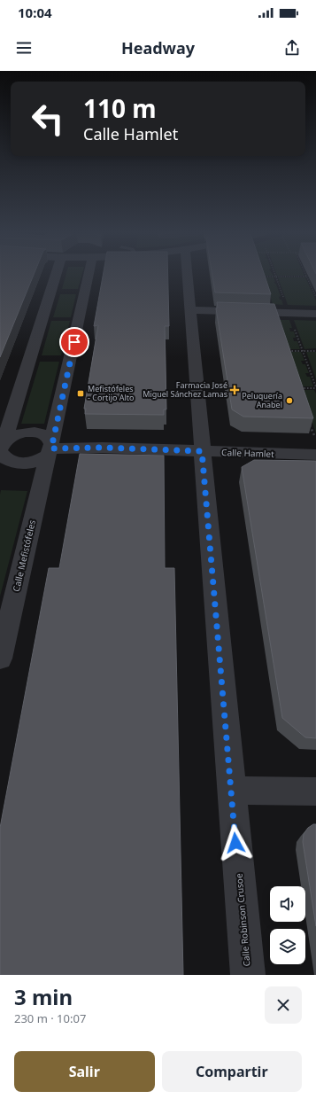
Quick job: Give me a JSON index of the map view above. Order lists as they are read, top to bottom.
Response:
{
  "streets": {
    "street": ["Calle Hamlet", "Calle Mefistófeles", "Calle Robinson Crusoe"]
  },
  "crossings": [
    ["Calle Hamlet", "Calle Mefistófeles"],
    ["Calle Hamlet", "Calle Robinson Crusoe"]
  ],
  "places": {
    "health": ["Farmacia José Miguel Sánchez Lamas"],
    "transit": ["Mefistófeles - Cortijo Alto"],
    "other": ["Peluquería Anabel"]
  },
  "page": {
    "status": "10:04",
    "header": "Headway",
    "turn": ["110 m", "Calle Hamlet"],
    "heading": ["3 min", "230 m · 10:07"],
    "buttons": ["Salir", "Compartir"]
  }
}
